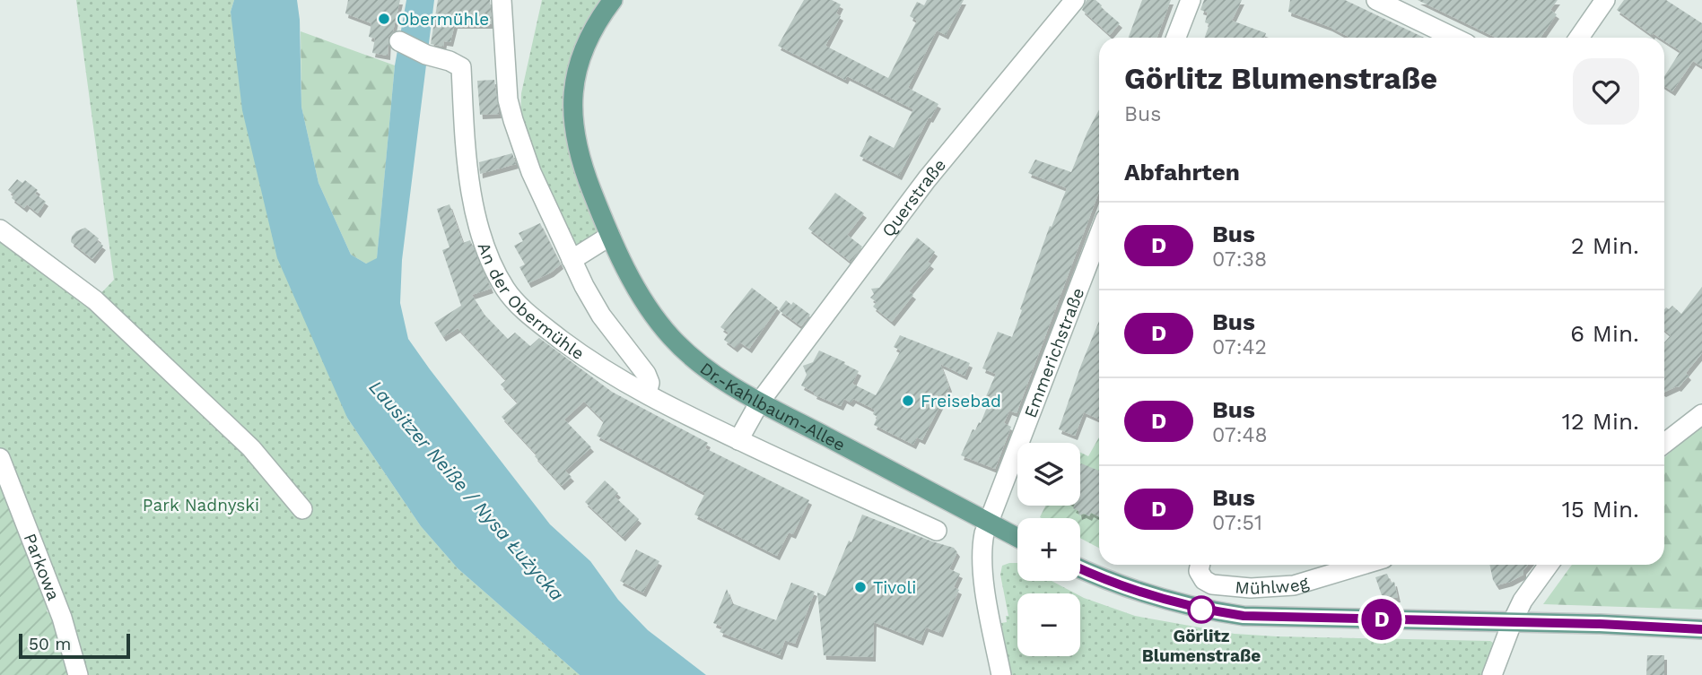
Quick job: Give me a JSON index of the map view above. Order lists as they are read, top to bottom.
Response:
{
  "streets": {
    "main road": ["Dr.-Kahlbaum-Allee"],
    "street": [
      "Querstraße",
      "An der Obermühle",
      "Emmerichstraße",
      "Parkowa",
      "Mühlweg"
    ]
  },
  "crossings": [
    ["Querstraße", "Dr.-Kahlbaum-Allee"],
    ["Emmerichstraße", "Dr.-Kahlbaum-Allee"]
  ],
  "water": ["Lausitzer Neiße / Nysa Łużycka"],
  "parks": ["Park Nadnyski"],
  "places": [
    "Obermühle",
    "Freisebad",
    "Tivoli",
    "Görlitz Blumenstraße"
  ],
  "lines": ["bus line D"],
  "scale_bar": "50 m",
  "page": {
    "on_map": "D",
    "heading": [
      ["Görlitz Blumenstraße", "Bus"],
      "Abfahrten"
    ],
    "list": [
      {
        "mark": "D",
        "name": "Bus",
        "note": "07:38",
        "value": "2 Min."
      },
      {
        "mark": "D",
        "name": "Bus",
        "note": "07:42",
        "value": "6 Min."
      },
      {
        "mark": "D",
        "name": "Bus",
        "note": "07:48",
        "value": "12 Min."
      },
      {
        "mark": "D",
        "name": "Bus",
        "note": "07:51",
        "value": "15 Min."
      }
    ],
    "map_buttons": ["+", "−"],
    "scale": "50 m"
  }
}
